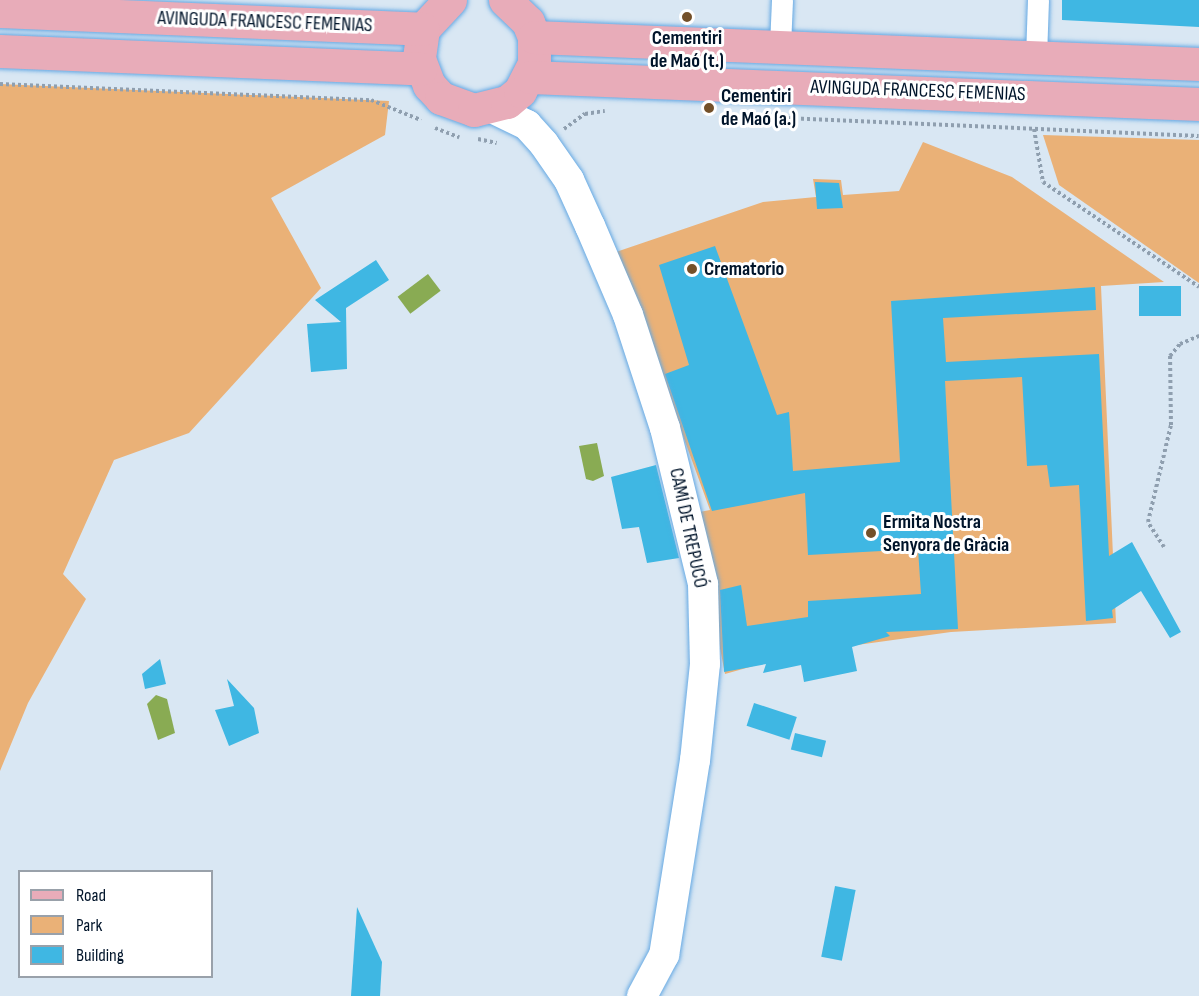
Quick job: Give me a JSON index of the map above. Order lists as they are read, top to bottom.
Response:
{
  "streets": {
    "main road": ["AVINGUDA FRANCESC FEMENIAS"],
    "street": ["CAMÍ DE TREPUCÓ"]
  },
  "places": [
    "Cementiri de Maó (t.)",
    "Cementiri de Maó (a.)",
    "Crematorio",
    "Ermita Nostra Senyora de Gràcia"
  ],
  "legend": ["Road", "Park", "Building"]
}
